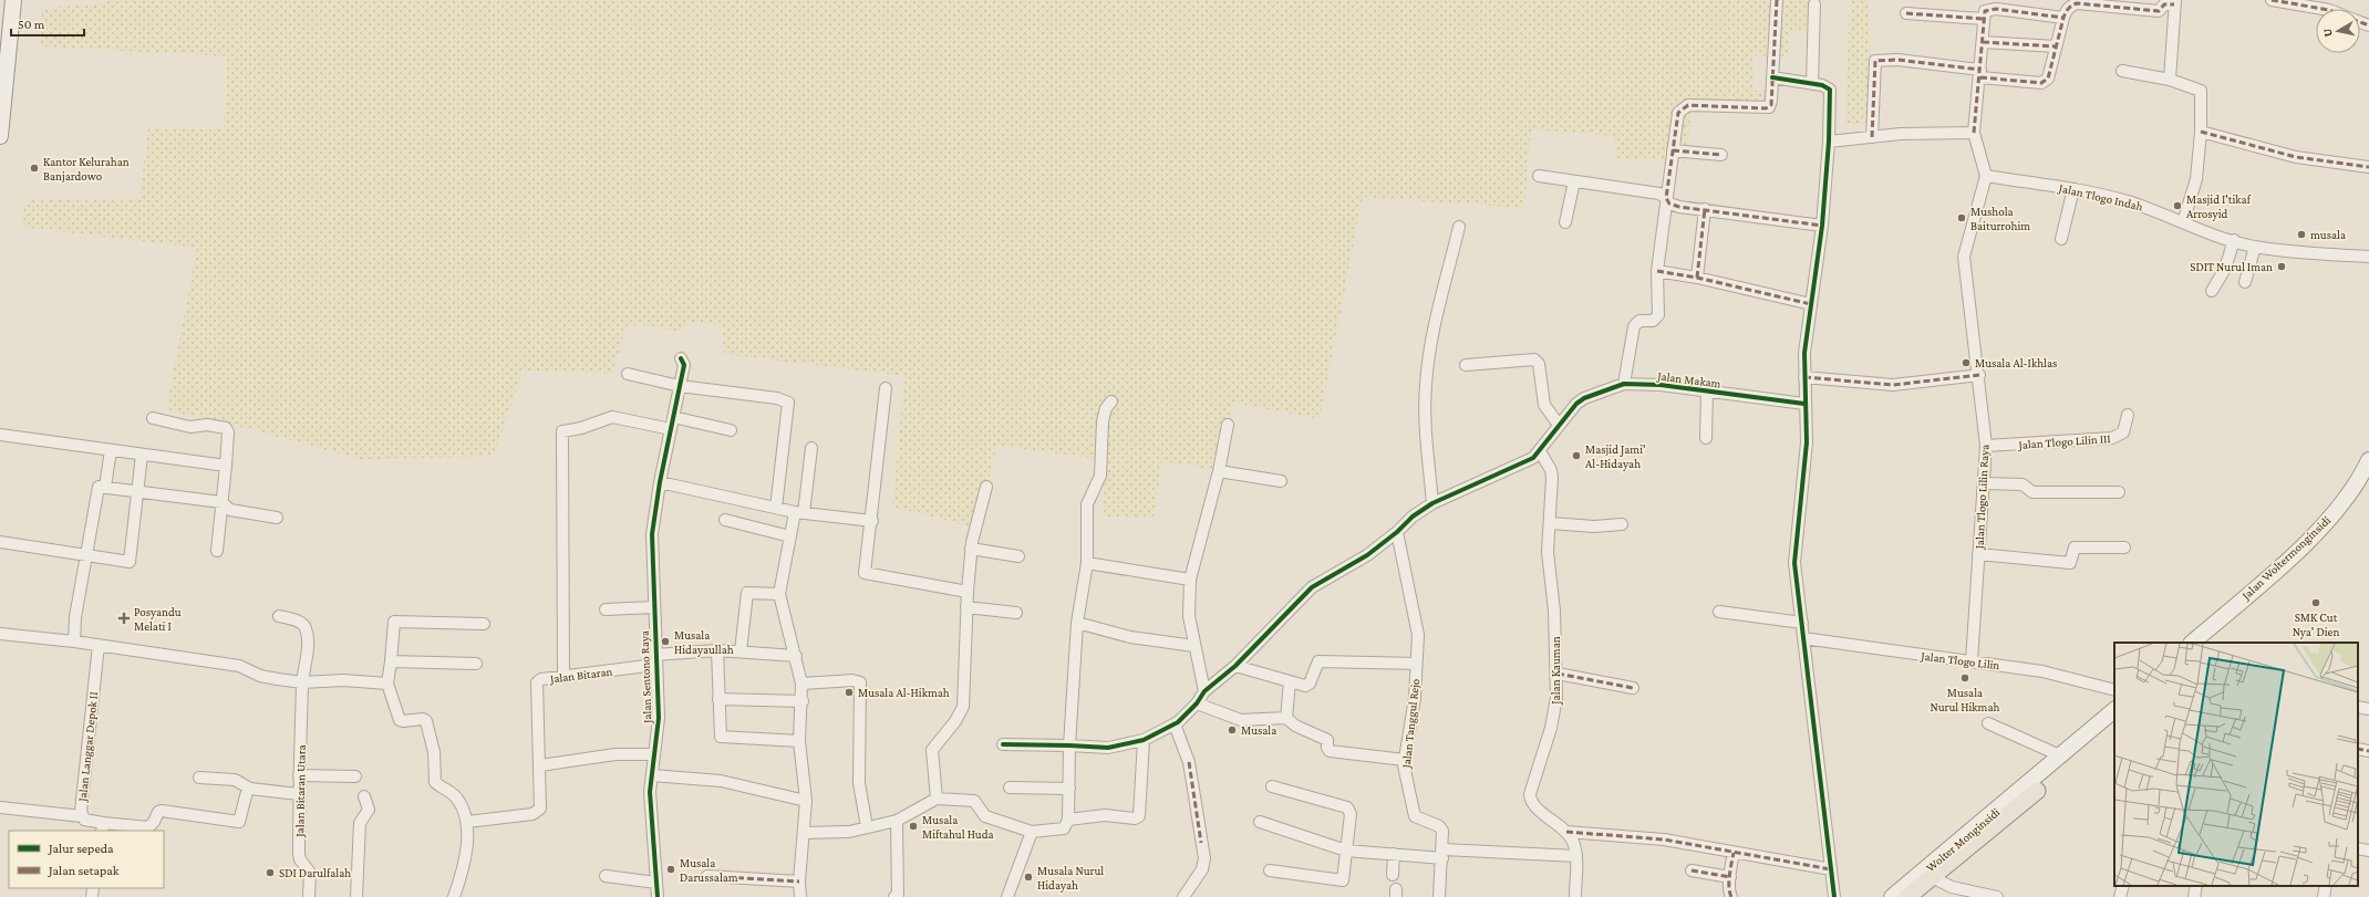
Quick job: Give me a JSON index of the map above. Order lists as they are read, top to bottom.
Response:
{
  "streets": {
    "main road": ["Jalan Woltermonginsidi", "Wolter Monginsidi"],
    "street": [
      "Jalan Tlogo Indah",
      "Jalan Makam",
      "Jalan Tlogo Lilin III",
      "Jalan Tlogo Lilin Raya",
      "Jalan Tlogo Lilin",
      "Jalan Kauman",
      "Jalan Bitaran",
      "Jalan Sentono Raya",
      "Jalan Tanggul Rejo",
      "Jalan Langgar Depok II",
      "Jalan Bitaran Utara"
    ]
  },
  "crossings": [
    ["Jalan Tlogo Indah", "Jalan Tlogo Lilin Raya"],
    ["Jalan Makam", "Jalan Kauman"],
    ["Jalan Tlogo Lilin III", "Jalan Tlogo Lilin Raya"],
    ["Jalan Tlogo Lilin Raya", "Jalan Tlogo Lilin"],
    ["Jalan Bitaran", "Jalan Sentono Raya"]
  ],
  "places": {
    "other": [
      "Kantor Kelurahan Banjardowo",
      "Masjid I'tikaf Arrosyid",
      "Mushola Baiturrohim",
      "musala",
      "SDIT Nurul Iman",
      "Musala Al-Ikhlas",
      "Masjid Jami' Al-Hidayah",
      "SMK Cut Nya' Dien",
      "Musala Hidayaullah",
      "Musala Nurul Hikmah",
      "Musala Al-Hikmah",
      "Musala",
      "Musala Miftahul Huda",
      "Musala Darussalam",
      "SDI Darulfalah",
      "Musala Nurul Hidayah"
    ],
    "health": ["Posyandu Melati I"]
  },
  "legend": ["Jalur sepeda", "Jalan setapak"],
  "scale_bar": "50 m",
  "north": "left"
}
